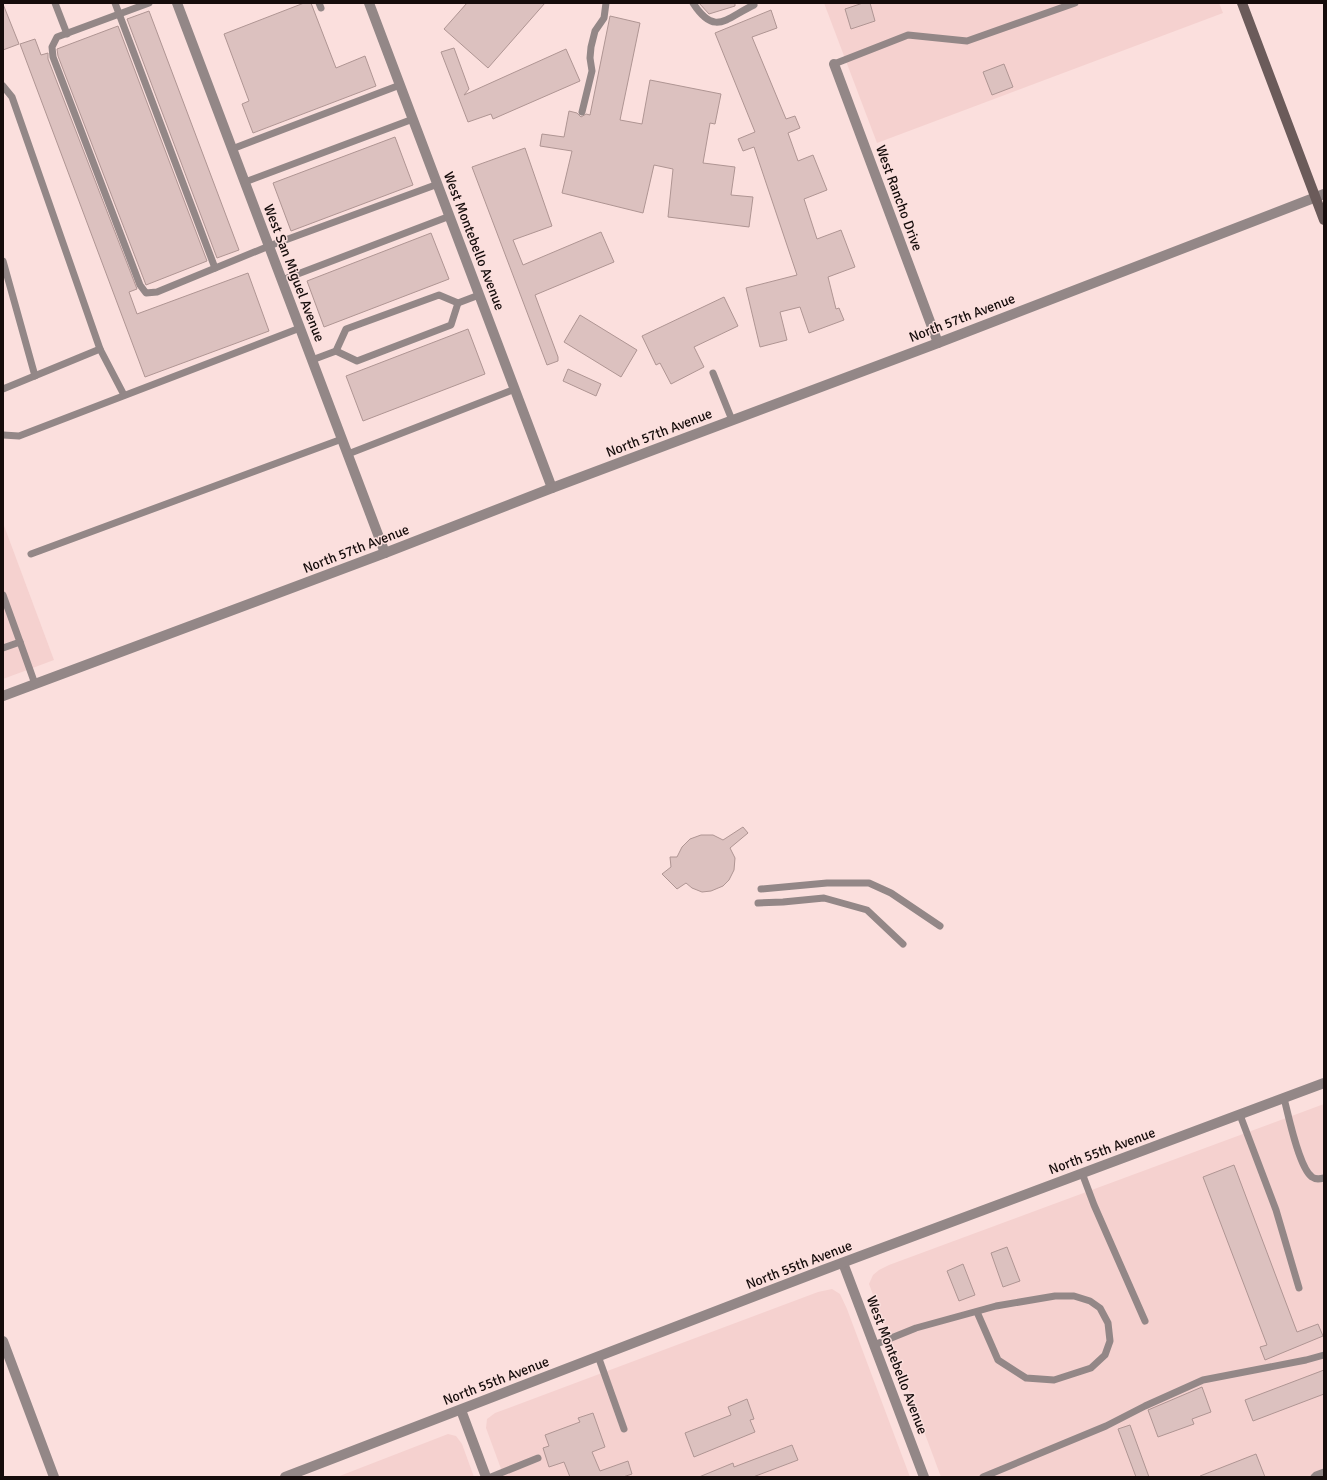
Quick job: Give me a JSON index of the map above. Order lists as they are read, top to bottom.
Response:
{
  "streets": {
    "street": [
      "West Rancho Drive",
      "West Montebello Avenue",
      "West San Miguel Avenue",
      "North 57th Avenue",
      "North 55th Avenue"
    ]
  },
  "crossings": [
    ["West Rancho Drive", "North 57th Avenue"],
    ["West Montebello Avenue", "North 57th Avenue"],
    ["West Montebello Avenue", "North 55th Avenue"],
    ["West San Miguel Avenue", "North 57th Avenue"]
  ]
}
